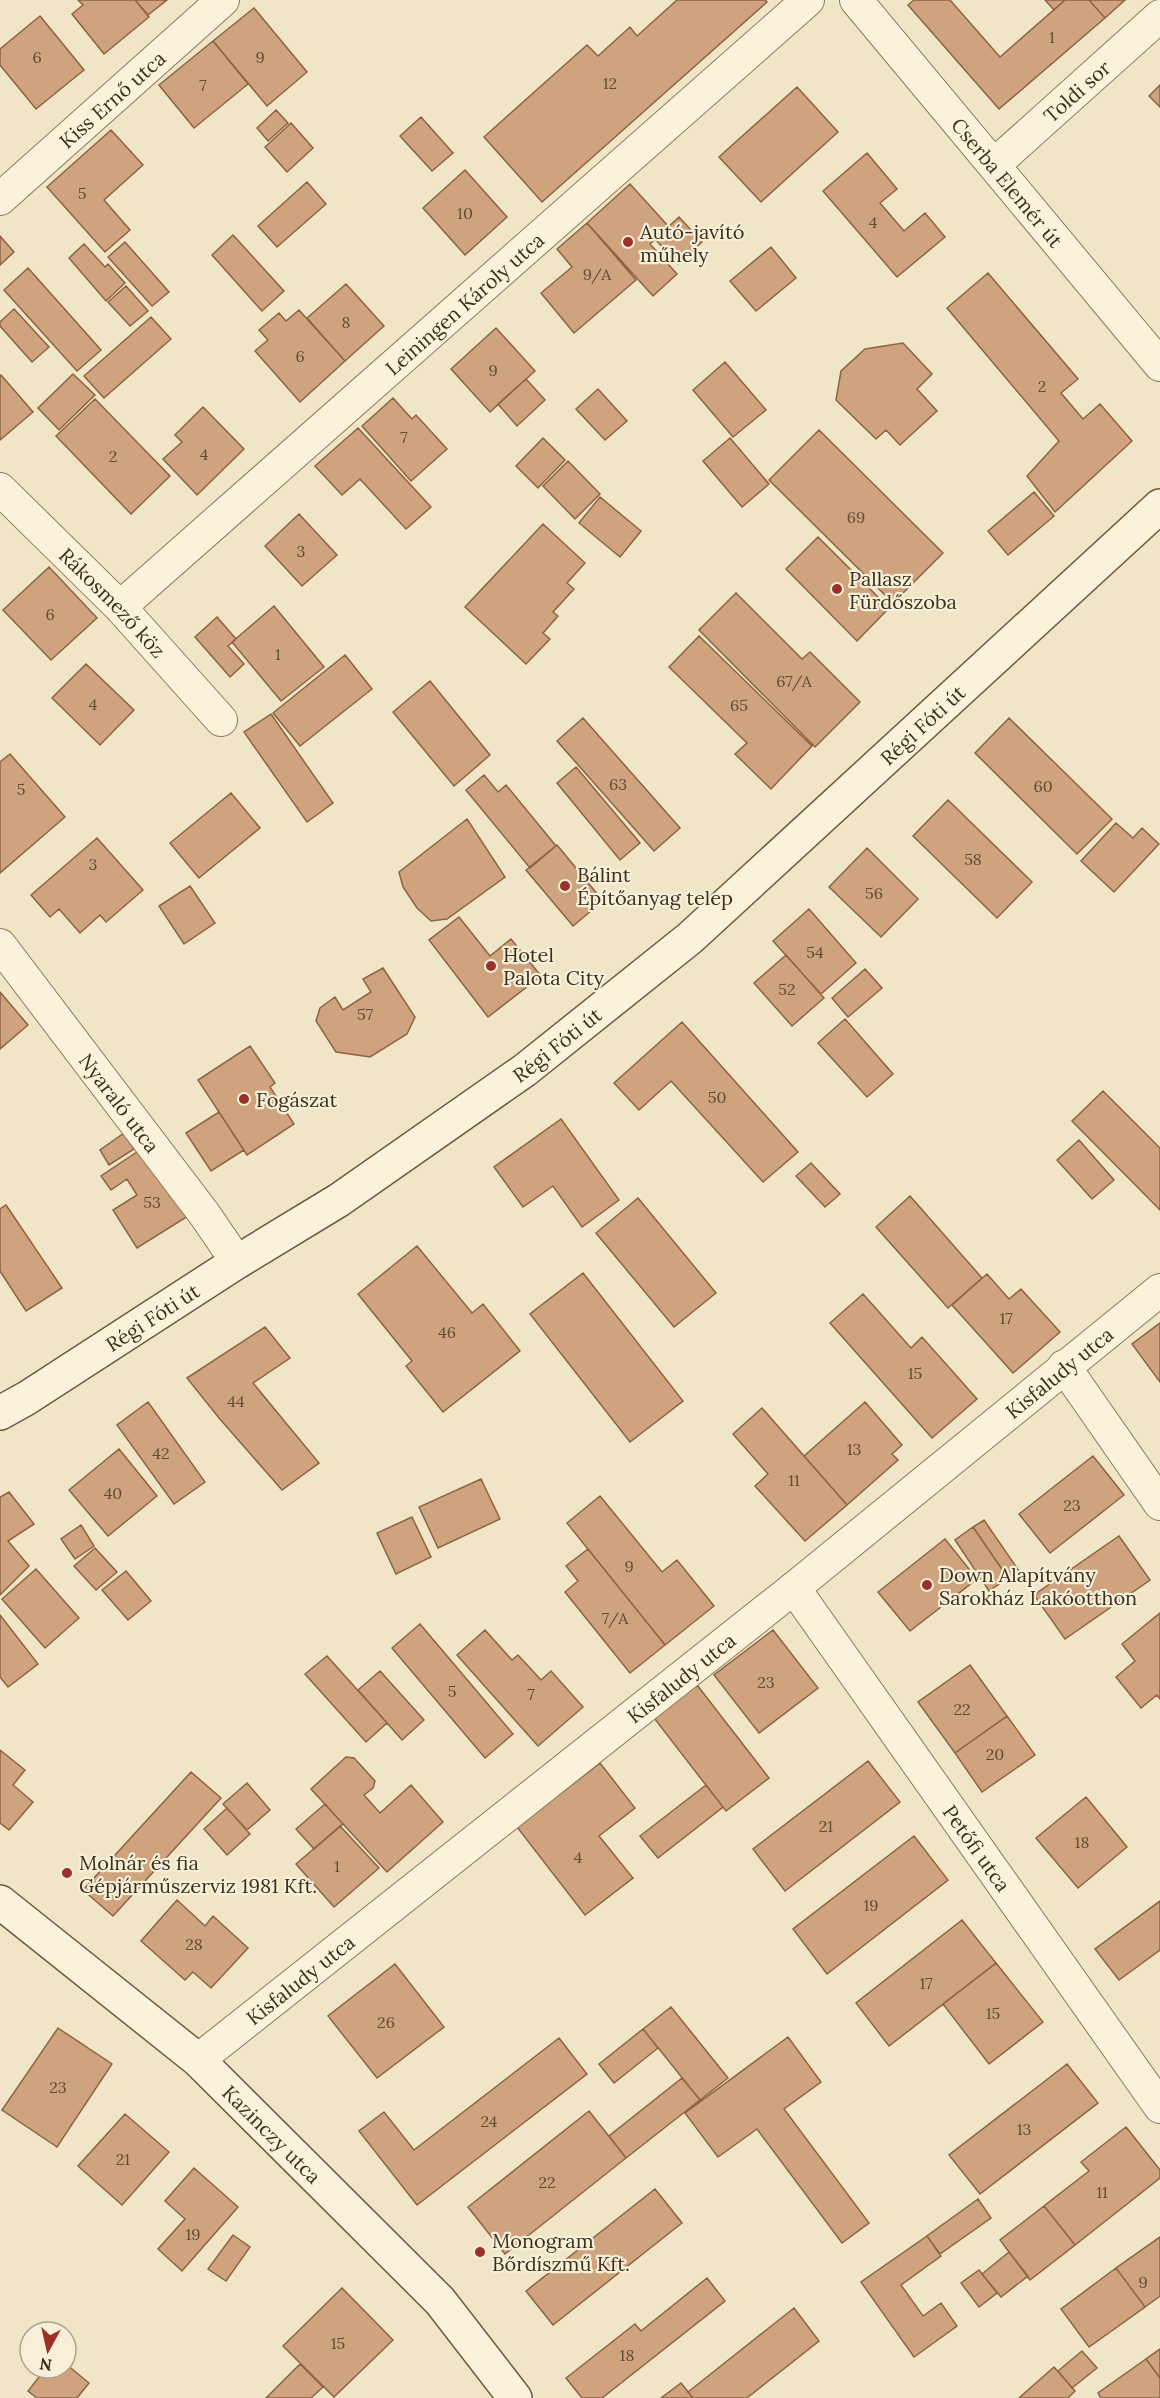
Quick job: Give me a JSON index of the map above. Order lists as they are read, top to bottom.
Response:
{
  "streets": {
    "main road": ["Régi Fóti út", "Kazinczy utca"],
    "street": [
      "Toldi sor",
      "Kiss Ernő utca",
      "Cserba Elemér út",
      "Leiningen Károly utca",
      "Rákosmező köz",
      "Nyaraló utca",
      "Kisfaludy utca",
      "Petőfi utca"
    ]
  },
  "crossings": [
    ["Toldi sor", "Cserba Elemér út"],
    ["Leiningen Károly utca", "Rákosmező köz"],
    ["Régi Fóti út", "Nyaraló utca"],
    ["Kisfaludy utca", "Petőfi utca"],
    ["Kisfaludy utca", "Kazinczy utca"]
  ],
  "places": [
    "Autó-javító műhely",
    "Pallasz Fürdőszoba",
    "Bálint Építőanyag telep",
    "Hotel Palota City",
    "Fogászat",
    "Down Alapítvány Sarokház Lakóotthon",
    "Molnár és fia Gépjárműszerviz 1981 Kft.",
    "Monogram Bőrdíszmű Kft."
  ],
  "house_numbers": [
    "1",
    "6",
    "9",
    "12",
    "7",
    "5",
    "10",
    "4",
    "9/A",
    "8",
    "6",
    "9",
    "2",
    "7",
    "4",
    "2",
    "69",
    "3",
    "6",
    "1",
    "67/A",
    "4",
    "65",
    "63",
    "60",
    "5",
    "58",
    "3",
    "56",
    "54",
    "52",
    "57",
    "50",
    "53",
    "17",
    "46",
    "15",
    "44",
    "13",
    "42",
    "11",
    "40",
    "23",
    "9",
    "7/A",
    "23",
    "5",
    "7",
    "22",
    "20",
    "21",
    "18",
    "4",
    "1",
    "19",
    "28",
    "17",
    "15",
    "26",
    "23",
    "24",
    "13",
    "21",
    "22",
    "11",
    "19",
    "9",
    "15",
    "18"
  ],
  "north": "bottom"
}
